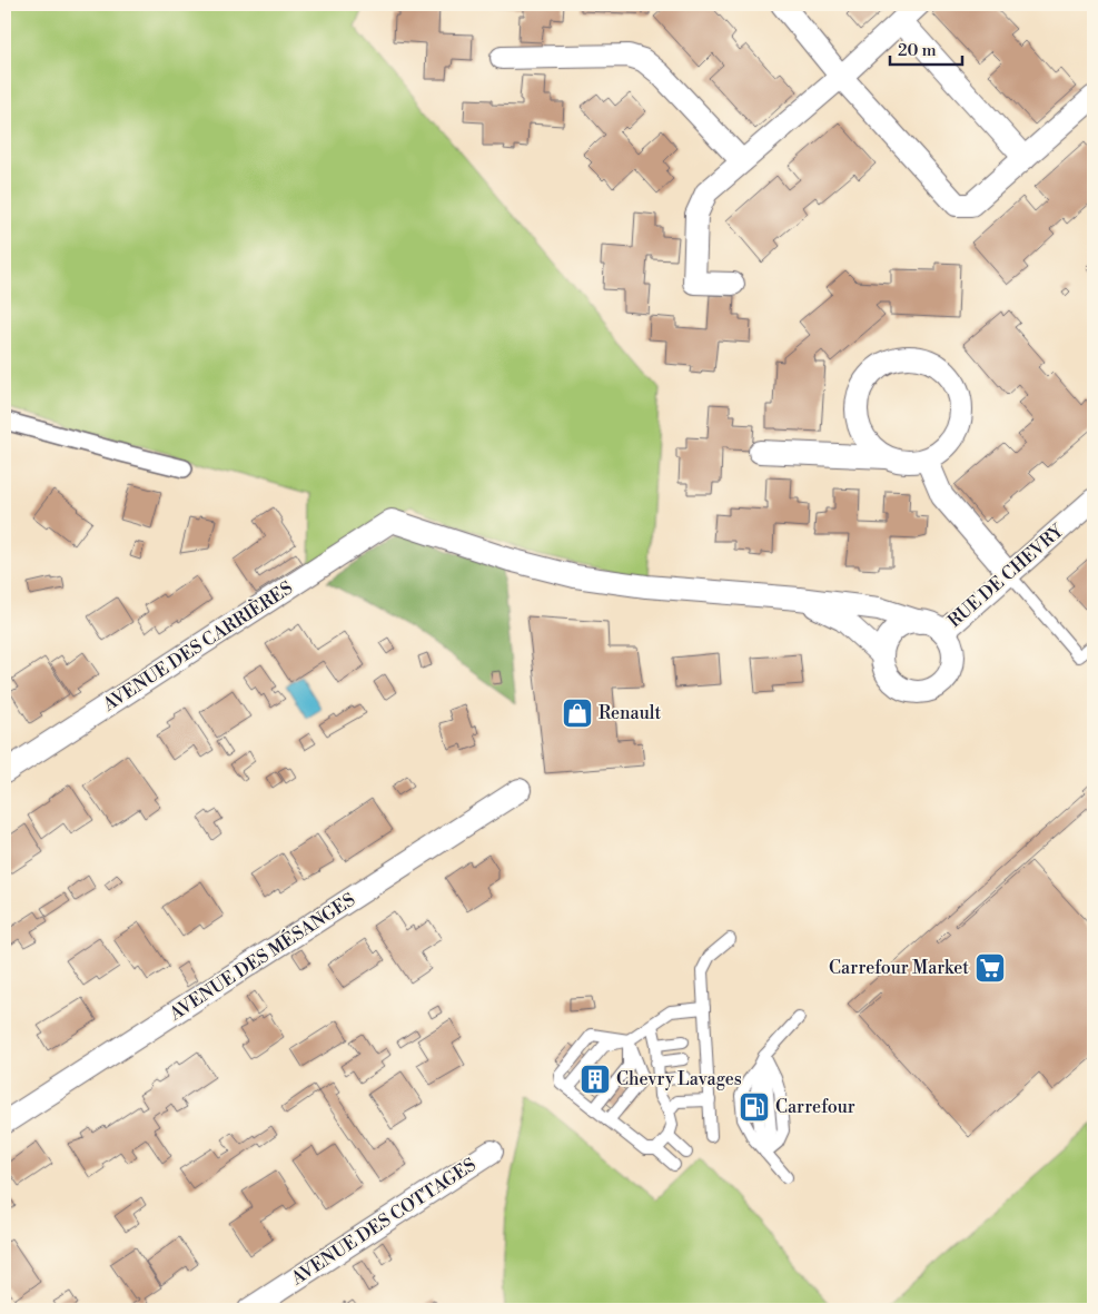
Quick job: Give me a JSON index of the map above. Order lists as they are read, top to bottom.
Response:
{
  "streets": {
    "street": [
      "RUE DE CHEVRY",
      "AVENUE DES CARRIÈRES",
      "AVENUE DES MÉSANGES",
      "AVENUE DES COTTAGES"
    ]
  },
  "places": {
    "shop": ["Renault"],
    "supermarket": ["Carrefour Market"],
    "building": ["Chevry Lavages"],
    "fuel station": ["Carrefour"]
  },
  "scale_bar": "20 m"
}
